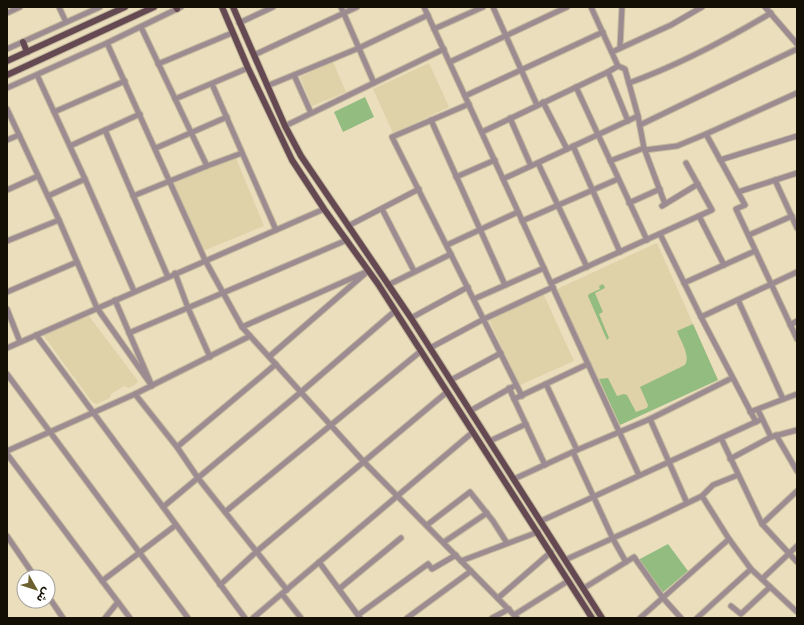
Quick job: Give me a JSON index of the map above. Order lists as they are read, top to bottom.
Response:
{
  "north": "bottom right"
}
